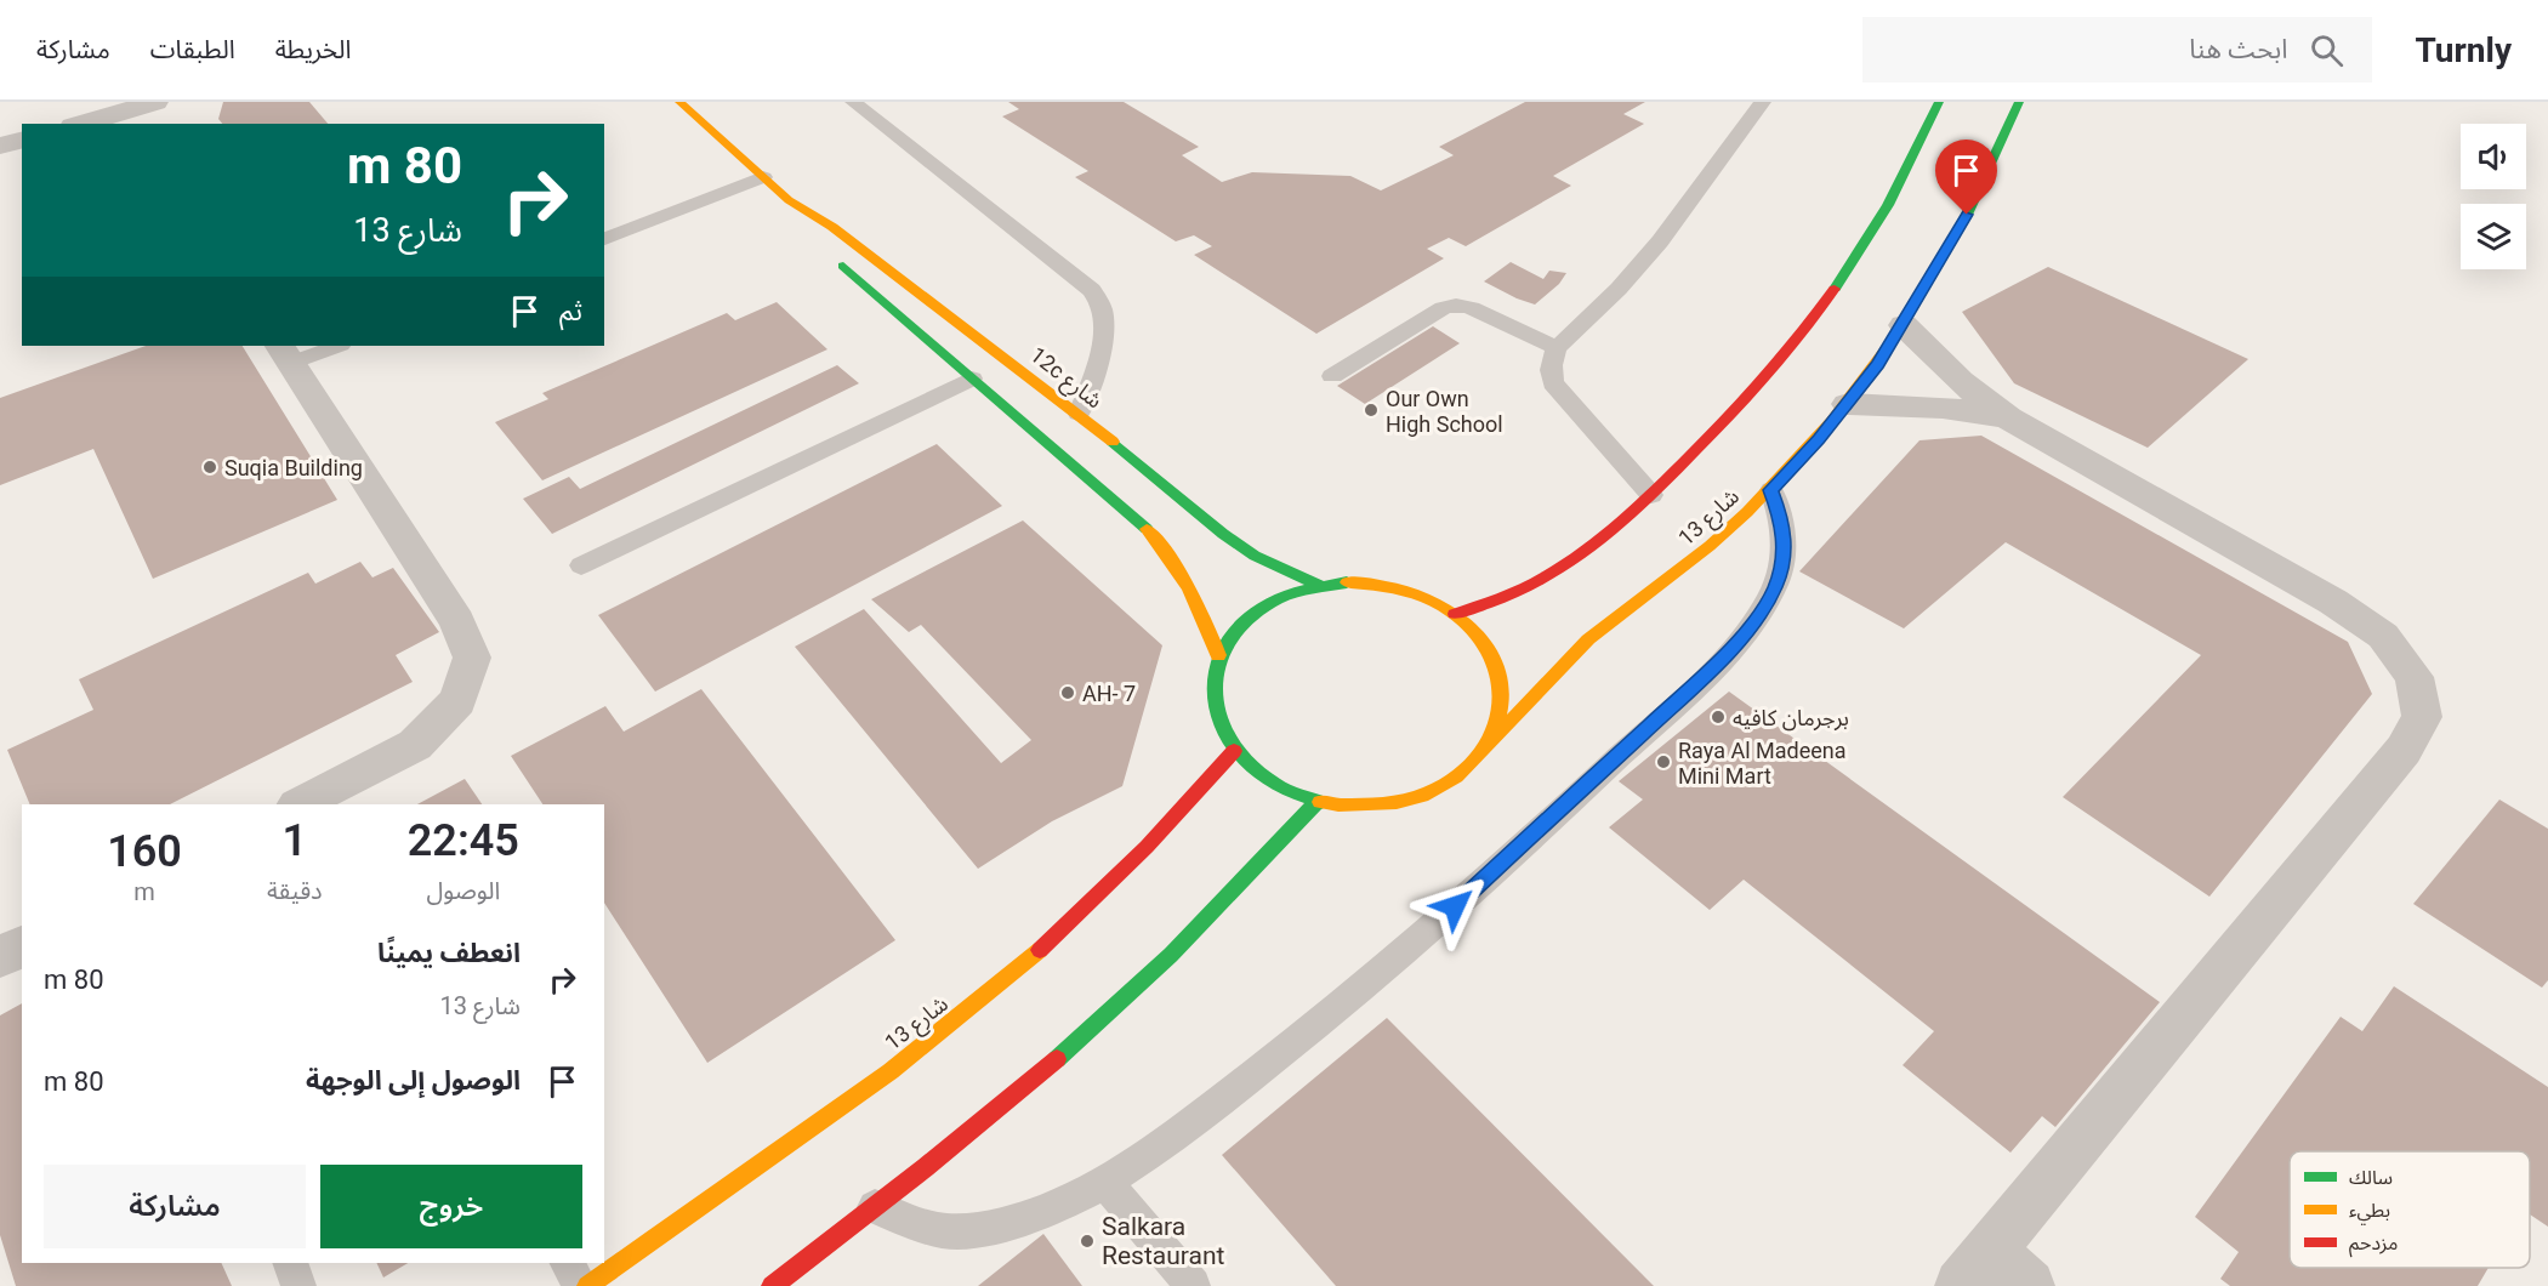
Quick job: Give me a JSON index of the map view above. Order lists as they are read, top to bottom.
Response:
{
  "streets": {
    "street": ["12c شارع", "شارع 13"]
  },
  "crossings": [
    ["12c شارع", "شارع 13"]
  ],
  "places": [
    "Our Own High School",
    "Suqia Building",
    "AH- 7",
    "برجرمان كافيه",
    "Raya Al Madeena Mini Mart",
    "Salkara Restaurant"
  ],
  "legend": ["سالك", "بطيء", "مزدحم"],
  "page": {
    "header": "Turnly",
    "search": "ابحث هنا",
    "nav": ["الخريطة", "الطبقات", "مشاركة"],
    "turn": ["80 m", "شارع 13"],
    "then": "ثم",
    "eta": [
      "22:45",
      "الوصول",
      "1",
      "دقيقة",
      "160",
      "m"
    ],
    "list": [
      {
        "name": "انعطف يمينًا",
        "note": "شارع 13",
        "value": "80 m"
      },
      {
        "name": "الوصول إلى الوجهة",
        "value": "80 m"
      }
    ],
    "buttons": ["خروج", "مشاركة"]
  }
}
